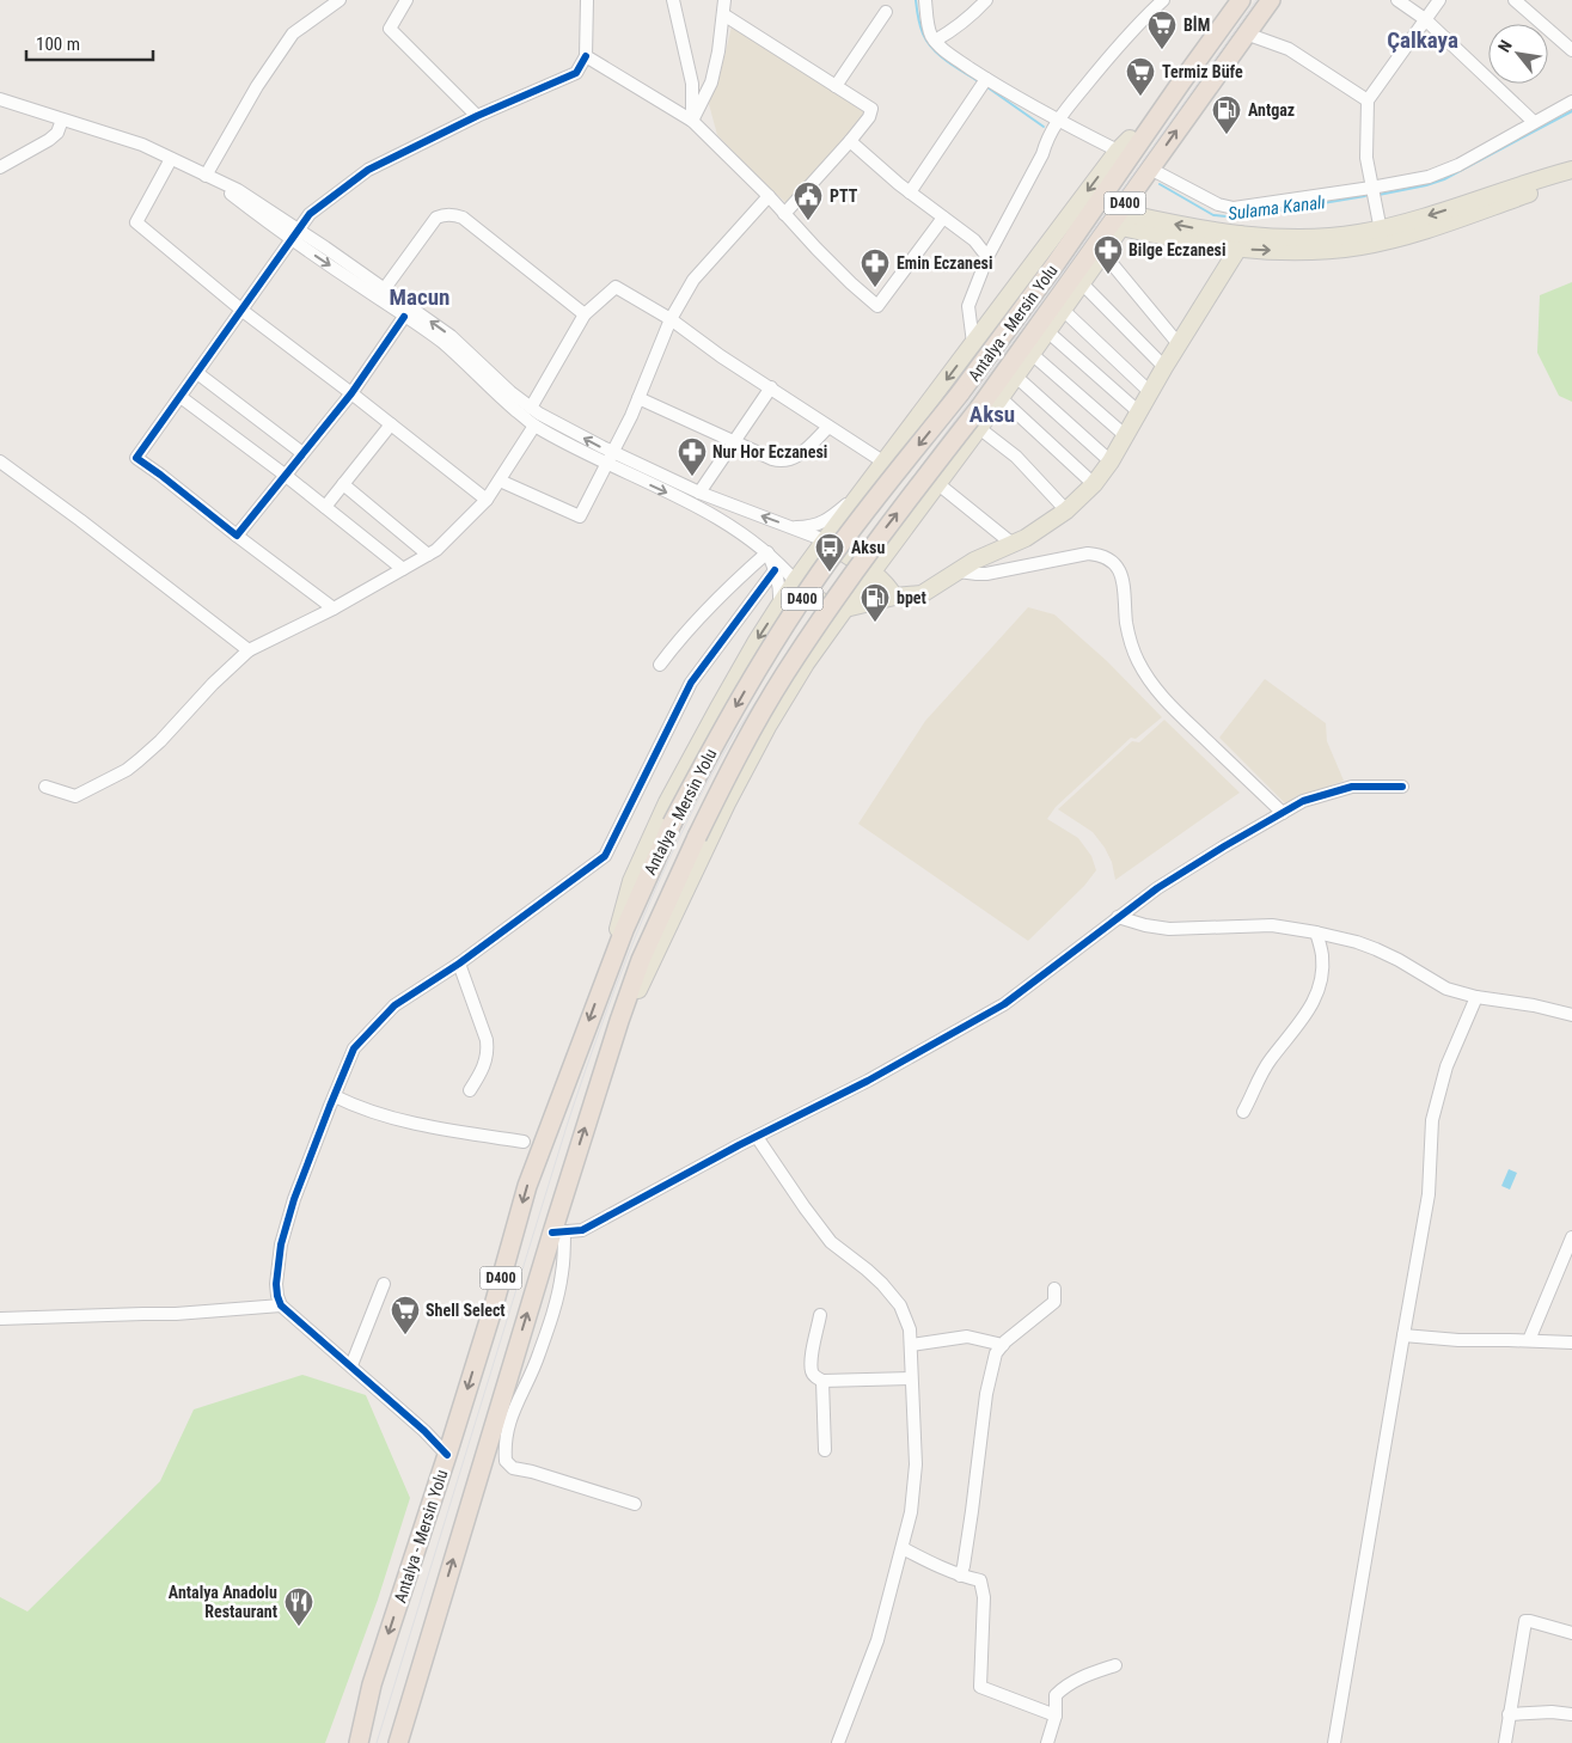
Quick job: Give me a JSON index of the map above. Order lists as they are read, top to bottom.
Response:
{
  "streets": {
    "highway": ["D400", "Antalya - Mersin Yolu"]
  },
  "districts": ["Çalkaya", "Macun", "Aksu"],
  "water": ["Sulama Kanalı"],
  "places": {
    "supermarket": ["BİM", "Termiz Büfe", "Shell Select"],
    "fuel station": ["Antgaz", "bpet"],
    "public building": ["PTT"],
    "pharmacy": ["Bilge Eczanesi", "Emin Eczanesi", "Nur Hor Eczanesi"],
    "bus stop": ["Aksu"],
    "restaurant": ["Antalya Anadolu Restaurant"]
  },
  "scale_bar": "100 m",
  "north": "top left"
}
